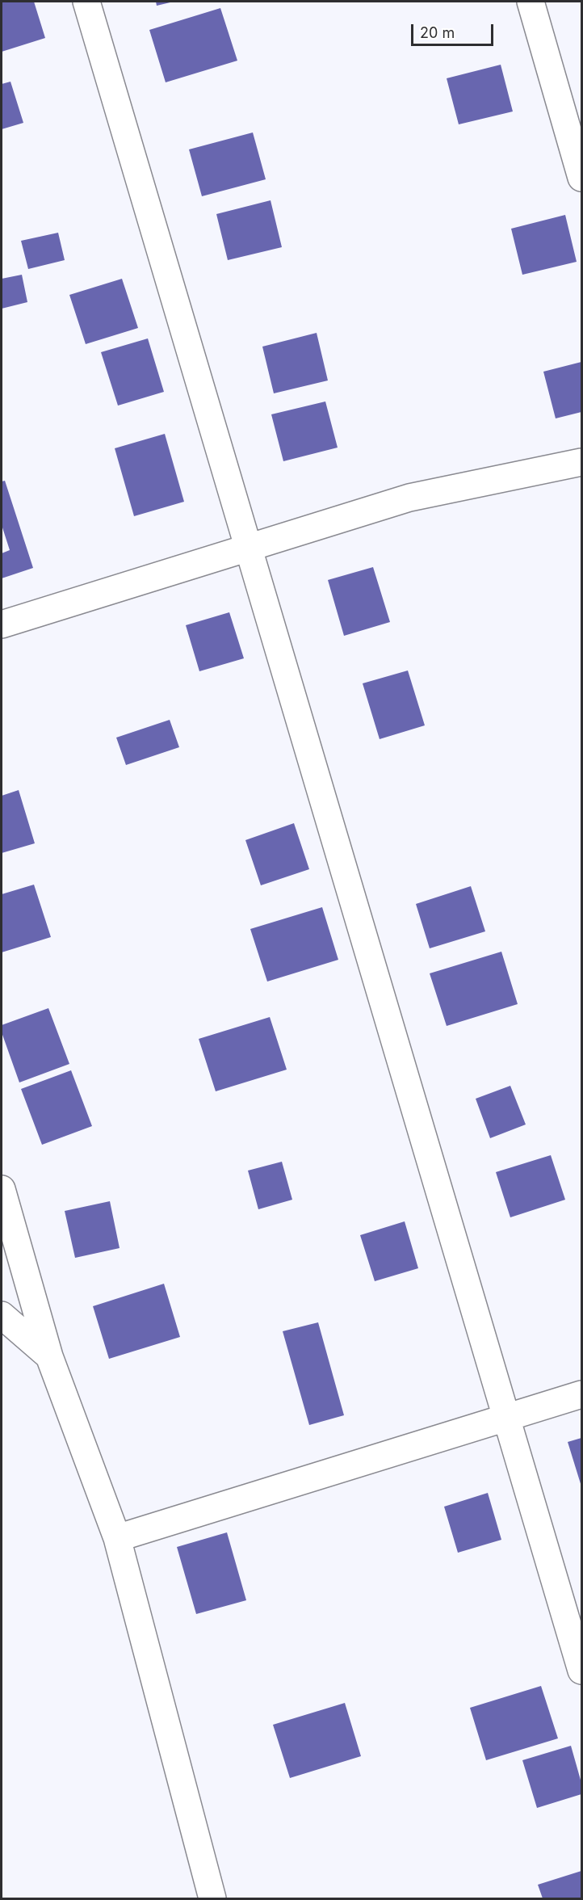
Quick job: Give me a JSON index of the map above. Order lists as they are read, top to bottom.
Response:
{
  "scale_bar": "20 m"
}
